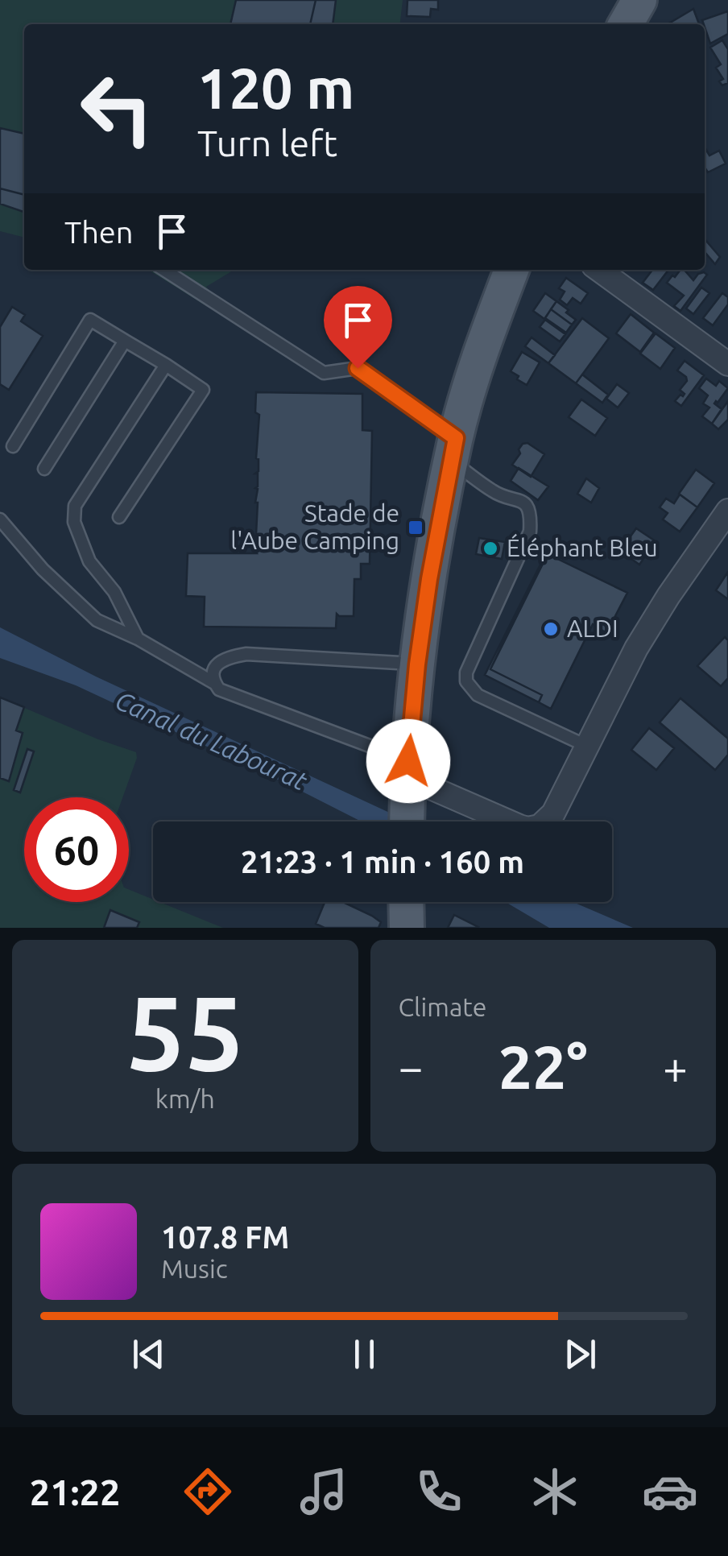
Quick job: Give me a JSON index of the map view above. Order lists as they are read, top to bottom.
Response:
{
  "water": ["Canal du Labourat"],
  "places": {
    "transit": ["Stade de l'Aube Camping"],
    "other": ["Éléphant Bleu", "ALDI"]
  },
  "page": {
    "turn": ["120 m", "Turn left"],
    "then": "Then",
    "limit": "60",
    "trip": "21:23 · 1 min · 160 m",
    "tile": [
      ["55", "km/h"],
      "Climate"
    ],
    "heat": ["−", "22°", "+"],
    "song": ["107.8 FM", "Music"],
    "tabs": "21:22"
  }
}
